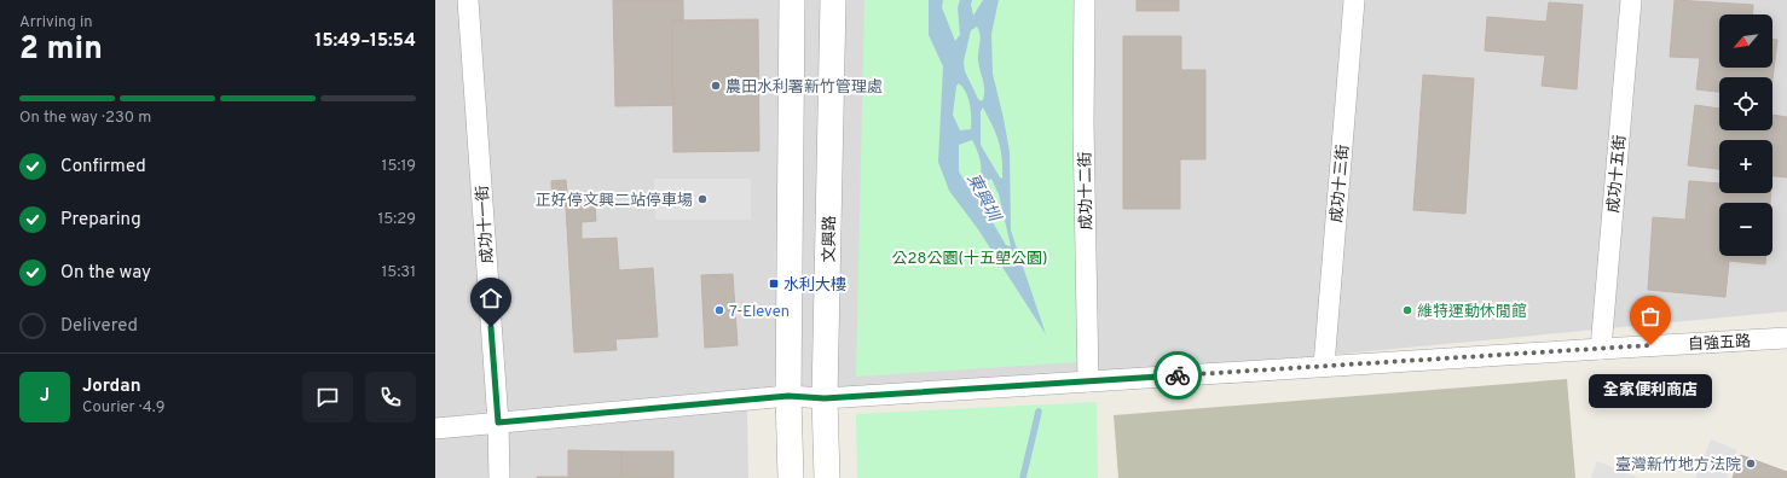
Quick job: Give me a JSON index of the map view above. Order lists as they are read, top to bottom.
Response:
{
  "streets": {
    "street": [
      "成功十五街",
      "成功十三街",
      "成功十二街",
      "成功十一街",
      "文興路",
      "自強五路"
    ]
  },
  "crossings": [
    ["成功十五街", "自強五路"],
    ["成功十三街", "自強五路"],
    ["成功十二街", "自強五路"],
    ["成功十一街", "自強五路"],
    ["文興路", "自強五路"]
  ],
  "water": ["東興圳"],
  "parks": ["公28公園(十五塱公園)"],
  "places": {
    "other": [
      "農田水利署新竹管理處",
      "正好停文興二站停車場",
      "7-Eleven",
      "維特運動休閒館",
      "全家便利商店",
      "臺灣新竹地方法院"
    ],
    "transit": ["水利大樓"]
  },
  "north": "bottom left",
  "page": {
    "heading": ["2 min", "Arriving in", "15:49–15:54"],
    "panel": ["Jordan", "Courier · 4.9"],
    "map_buttons": ["+", "−"],
    "bar": "On the way · 230 m",
    "list": [
      ["Confirmed", "15:19"],
      ["Preparing", "15:29"],
      ["On the way", "15:31"],
      "Delivered"
    ],
    "round": "J",
    "bubble": "全家便利商店"
  }
}
